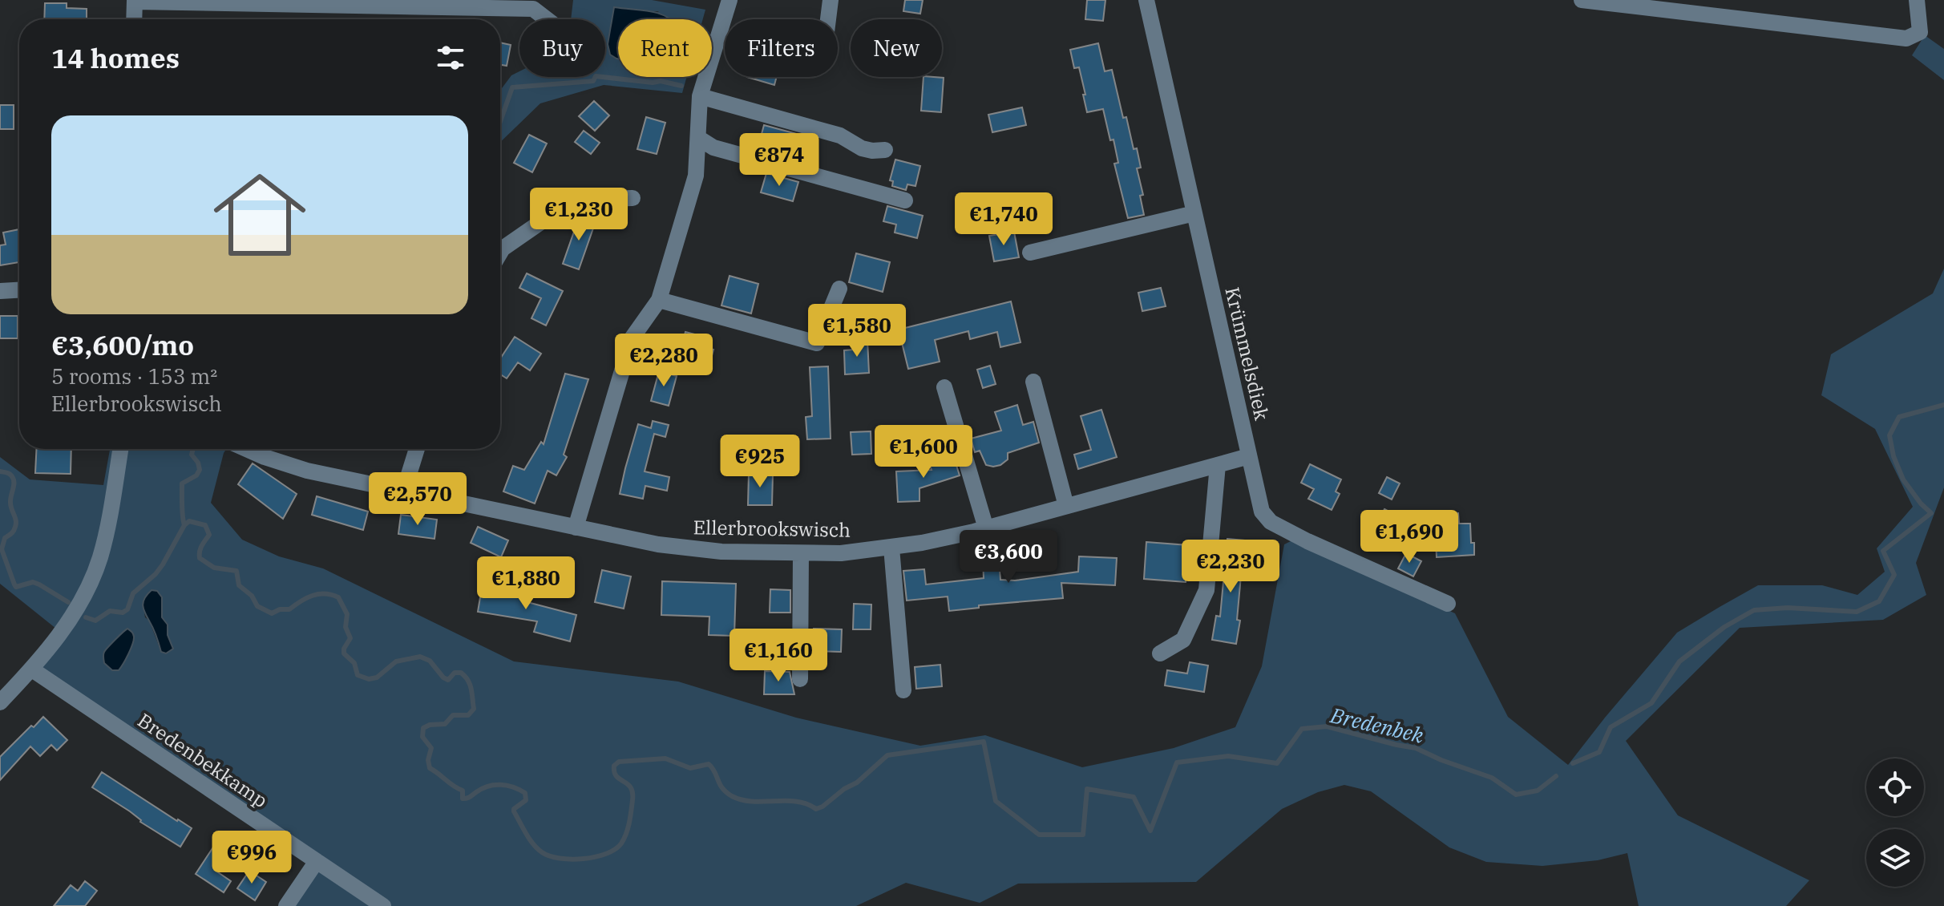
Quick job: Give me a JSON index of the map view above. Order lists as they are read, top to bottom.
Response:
{
  "streets": {
    "street": ["Krümmelsdiek", "Ellerbrookswisch", "Bredenbekkamp"]
  },
  "crossings": [
    ["Krümmelsdiek", "Ellerbrookswisch"]
  ],
  "water": ["Bredenbek"],
  "page": {
    "chip": [
      "Buy",
      "Rent",
      "Filters",
      "New"
    ],
    "heading": "14 homes",
    "list": [
      {
        "name": "€3,600/mo",
        "note": "5 rooms · 153 m² · Ellerbrookswisch"
      }
    ],
    "price": [
      "€874",
      "€1,230",
      "€1,740",
      "€1,580",
      "€2,280",
      "€1,600",
      "€925",
      "€2,570",
      "€1,690",
      "€3,600",
      "€2,230",
      "€1,880",
      "€1,160",
      "€996"
    ]
  }
}
